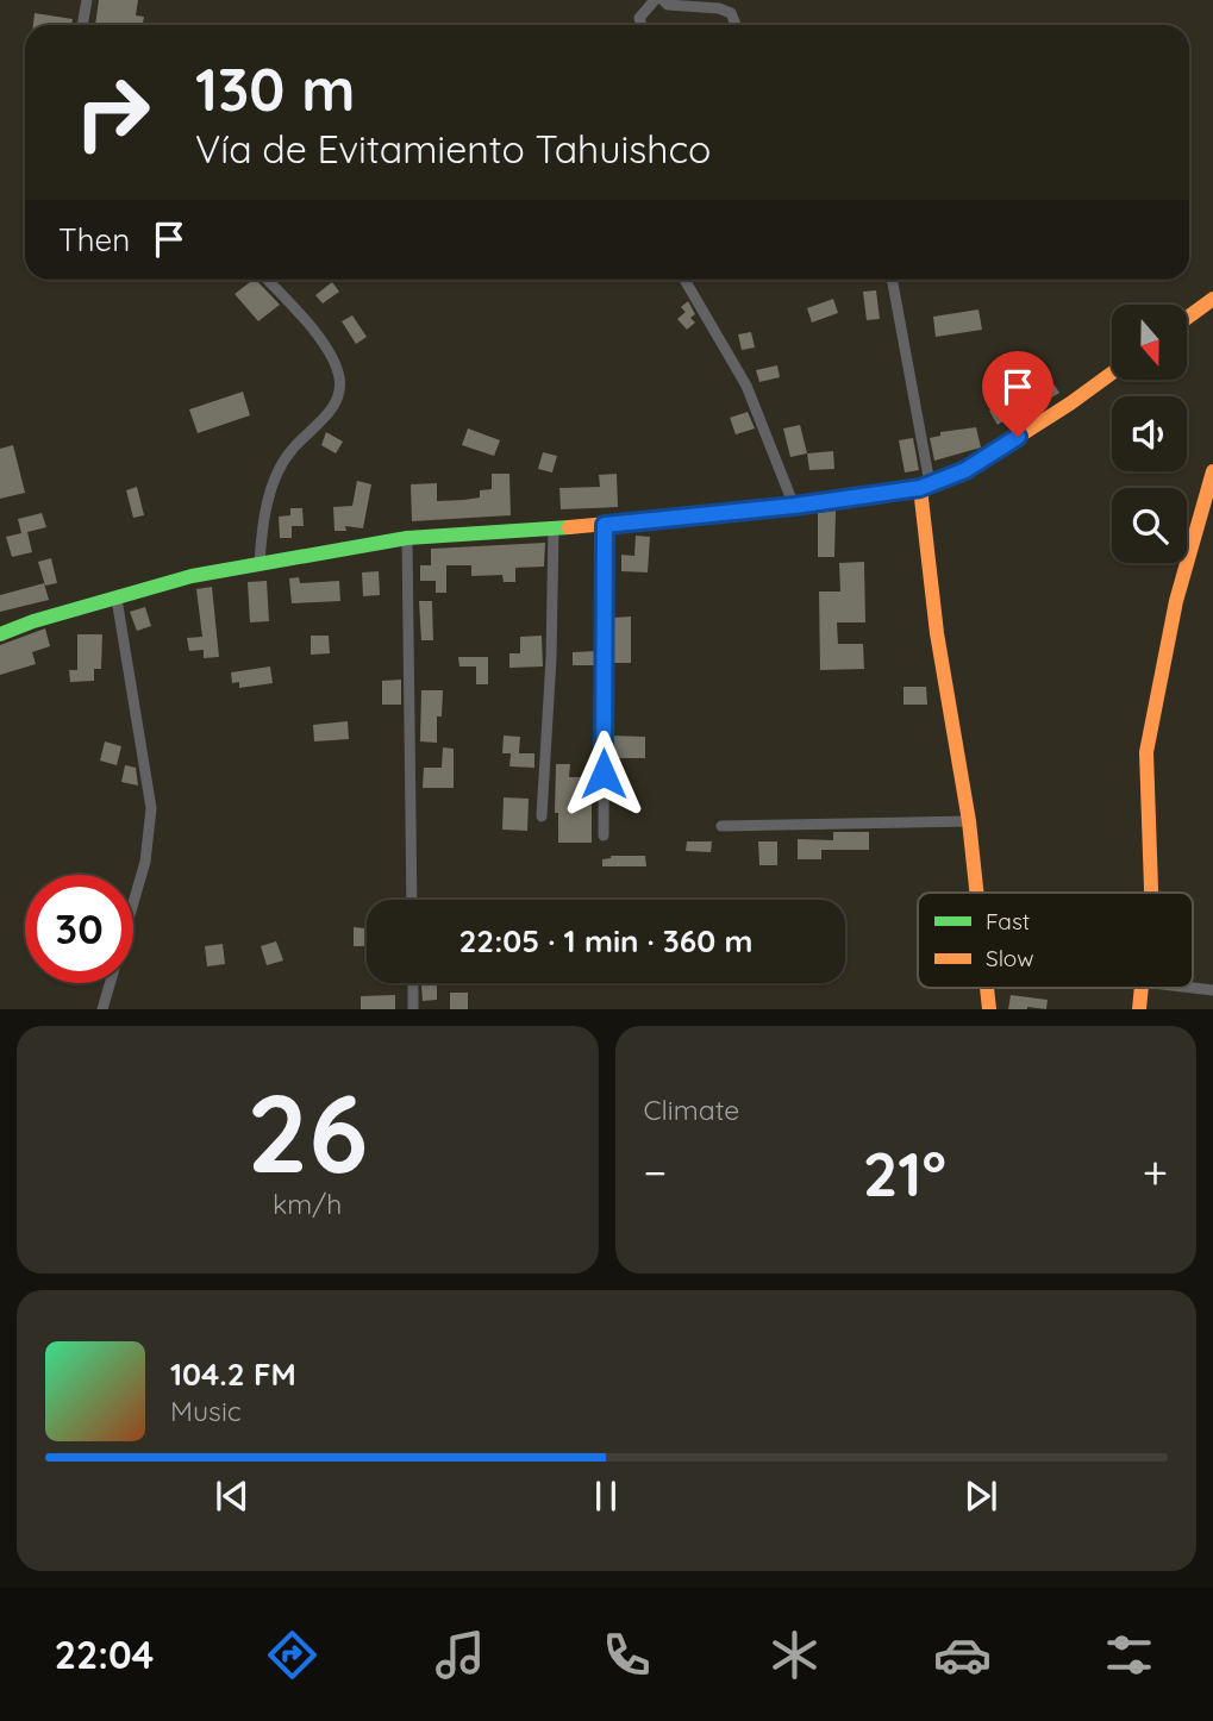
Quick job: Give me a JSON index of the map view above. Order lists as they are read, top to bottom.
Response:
{
  "legend": ["Fast", "Slow"],
  "north": "bottom",
  "page": {
    "turn": ["130 m", "Vía de Evitamiento Tahuishco"],
    "then": "Then",
    "limit": "30",
    "trip": "22:05 · 1 min · 360 m",
    "tile": [
      ["26", "km/h"],
      "Climate"
    ],
    "heat": ["−", "21°", "+"],
    "song": ["104.2 FM", "Music"],
    "tabs": "22:04"
  }
}
